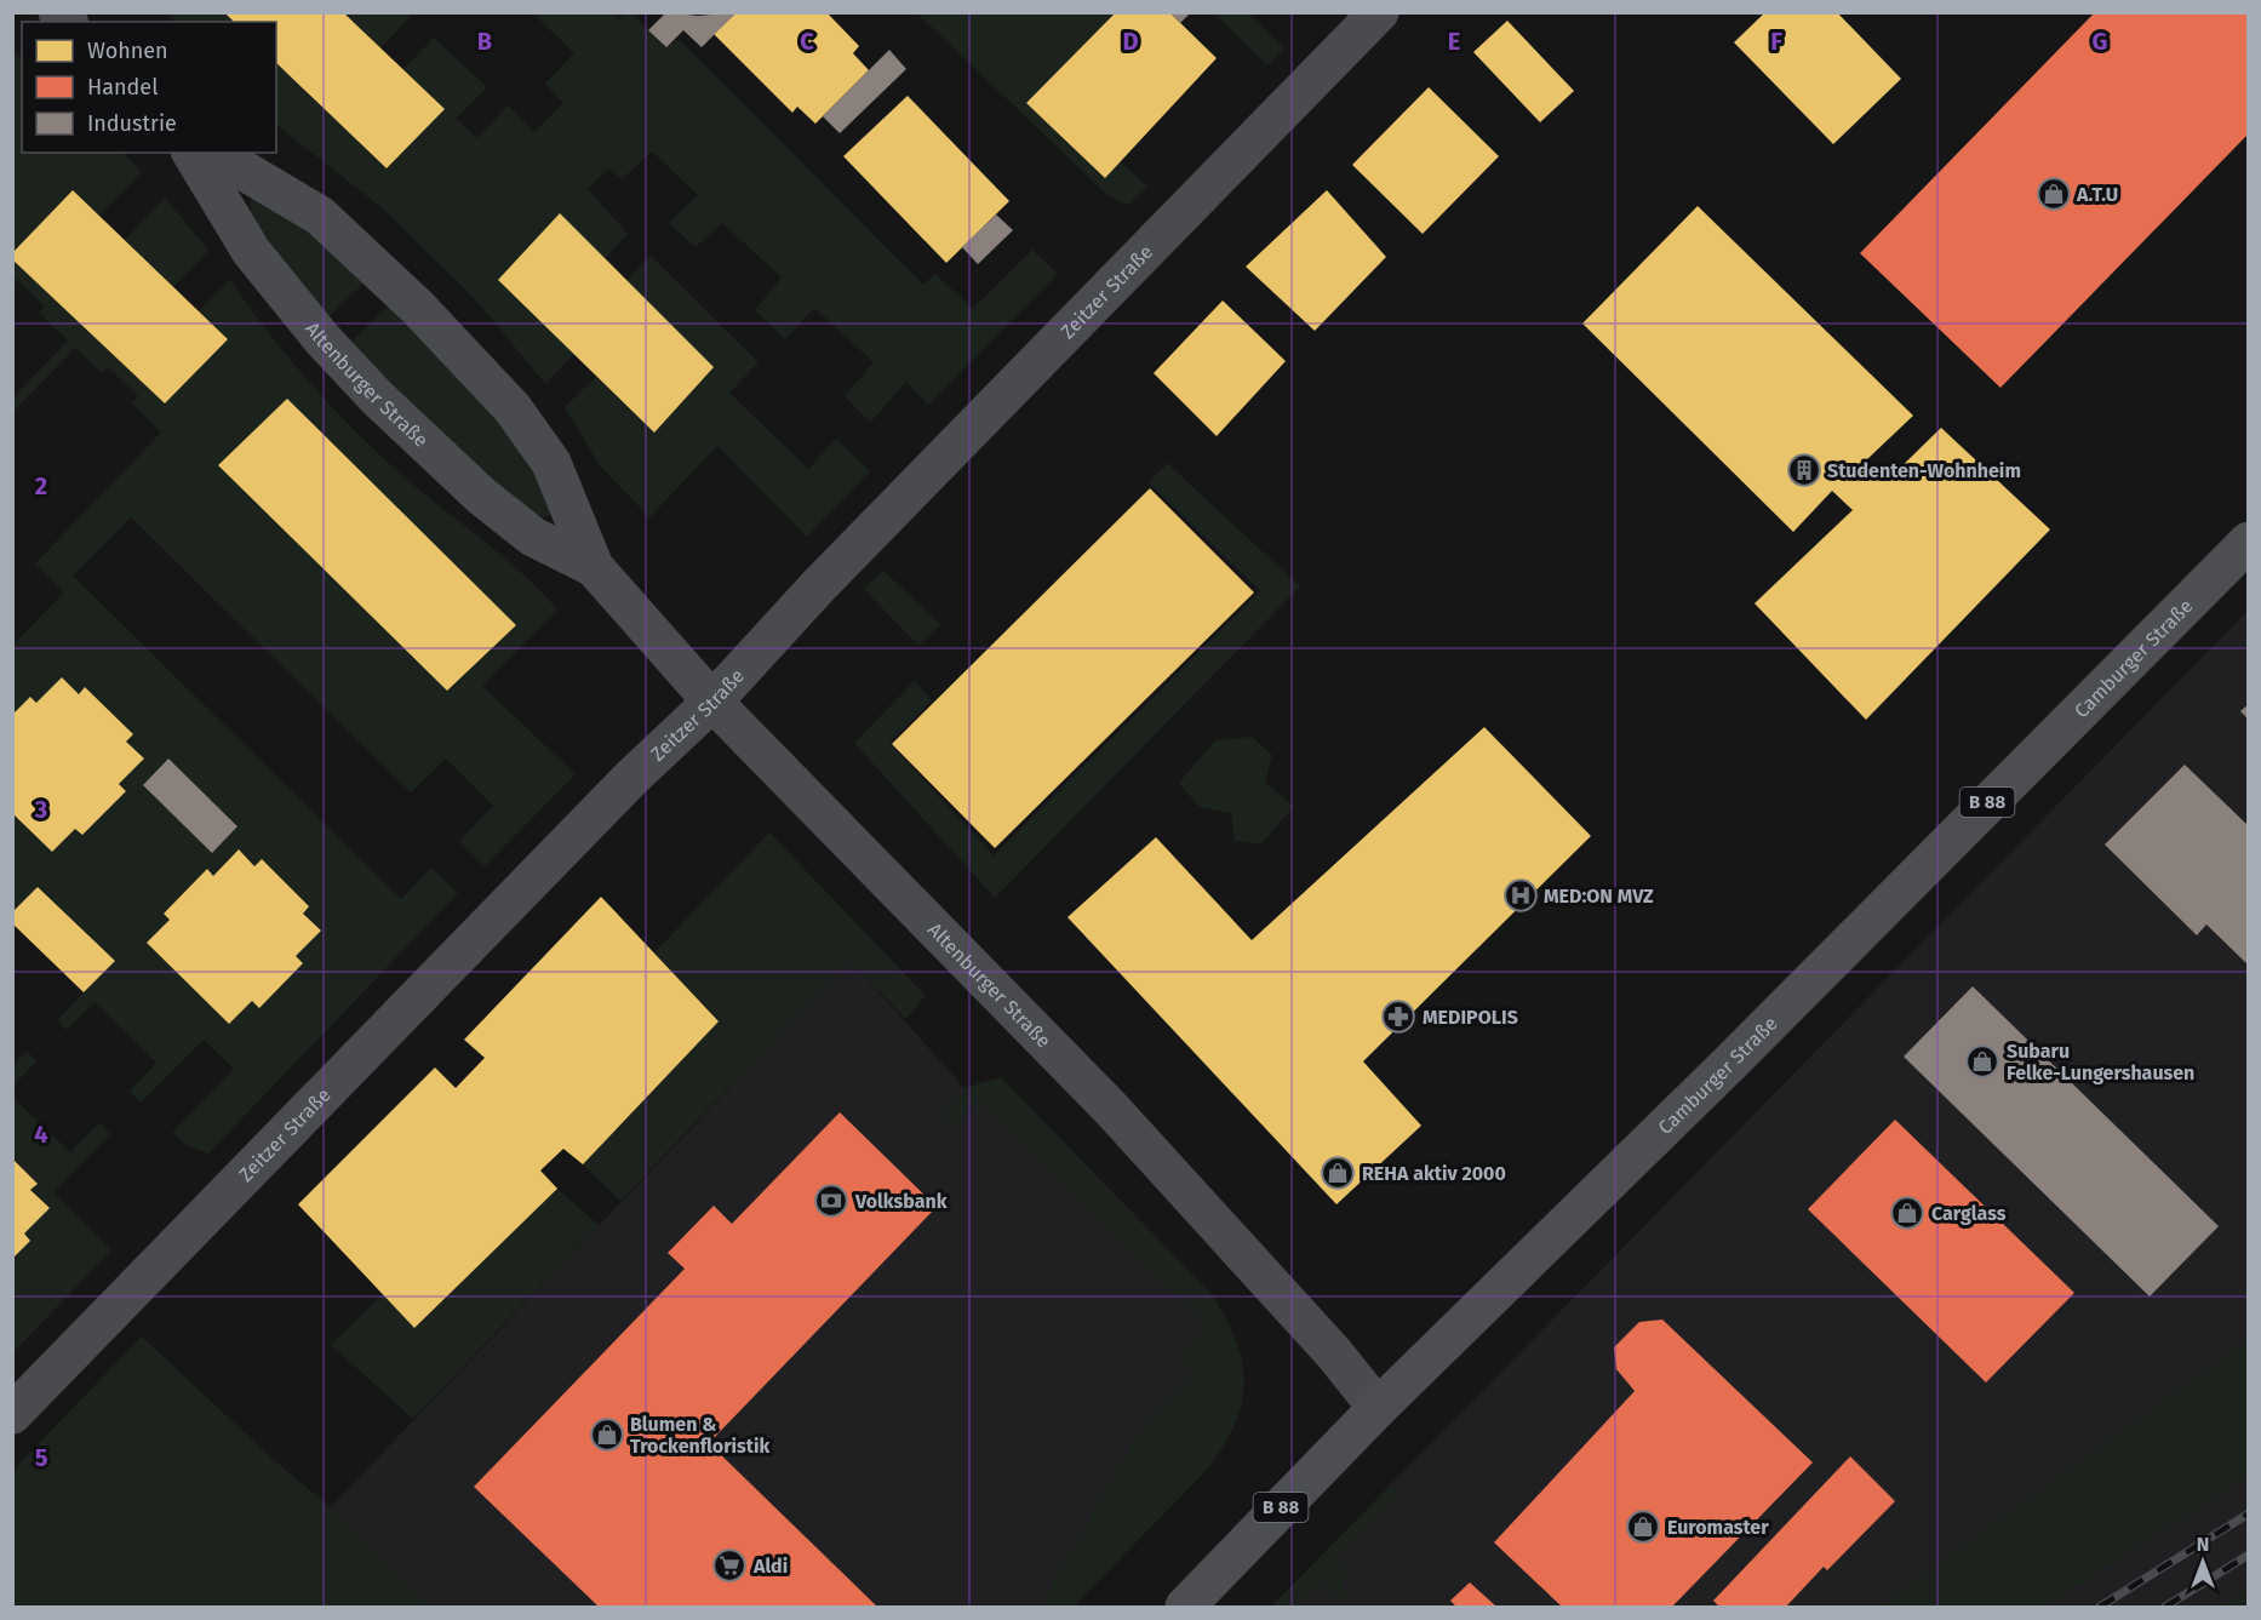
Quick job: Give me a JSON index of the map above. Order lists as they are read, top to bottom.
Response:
{
  "streets": {
    "main road": ["Camburger Straße", "B 88"],
    "street": ["Zeitzer Straße", "Altenburger Straße"]
  },
  "crossings": [
    ["Zeitzer Straße", "Altenburger Straße"],
    ["Altenburger Straße", "Camburger Straße"]
  ],
  "places": {
    "shop": [
      "A.T.U",
      "Subaru Felke-Lungershausen",
      "REHA aktiv 2000",
      "Carglass",
      "Blumen & Trockenfloristik",
      "Euromaster"
    ],
    "building": ["Studenten-Wohnheim"],
    "hospital": ["MED:ON MVZ"],
    "pharmacy": ["MEDIPOLIS"],
    "bank": ["Volksbank"],
    "supermarket": ["Aldi"]
  },
  "legend": ["Wohnen", "Handel", "Industrie"],
  "north": "top",
  "grid": {
    "columns": [
      "B",
      "C",
      "D",
      "E",
      "F",
      "G"
    ],
    "rows": [
      "2",
      "3",
      "4",
      "5"
    ]
  }
}
